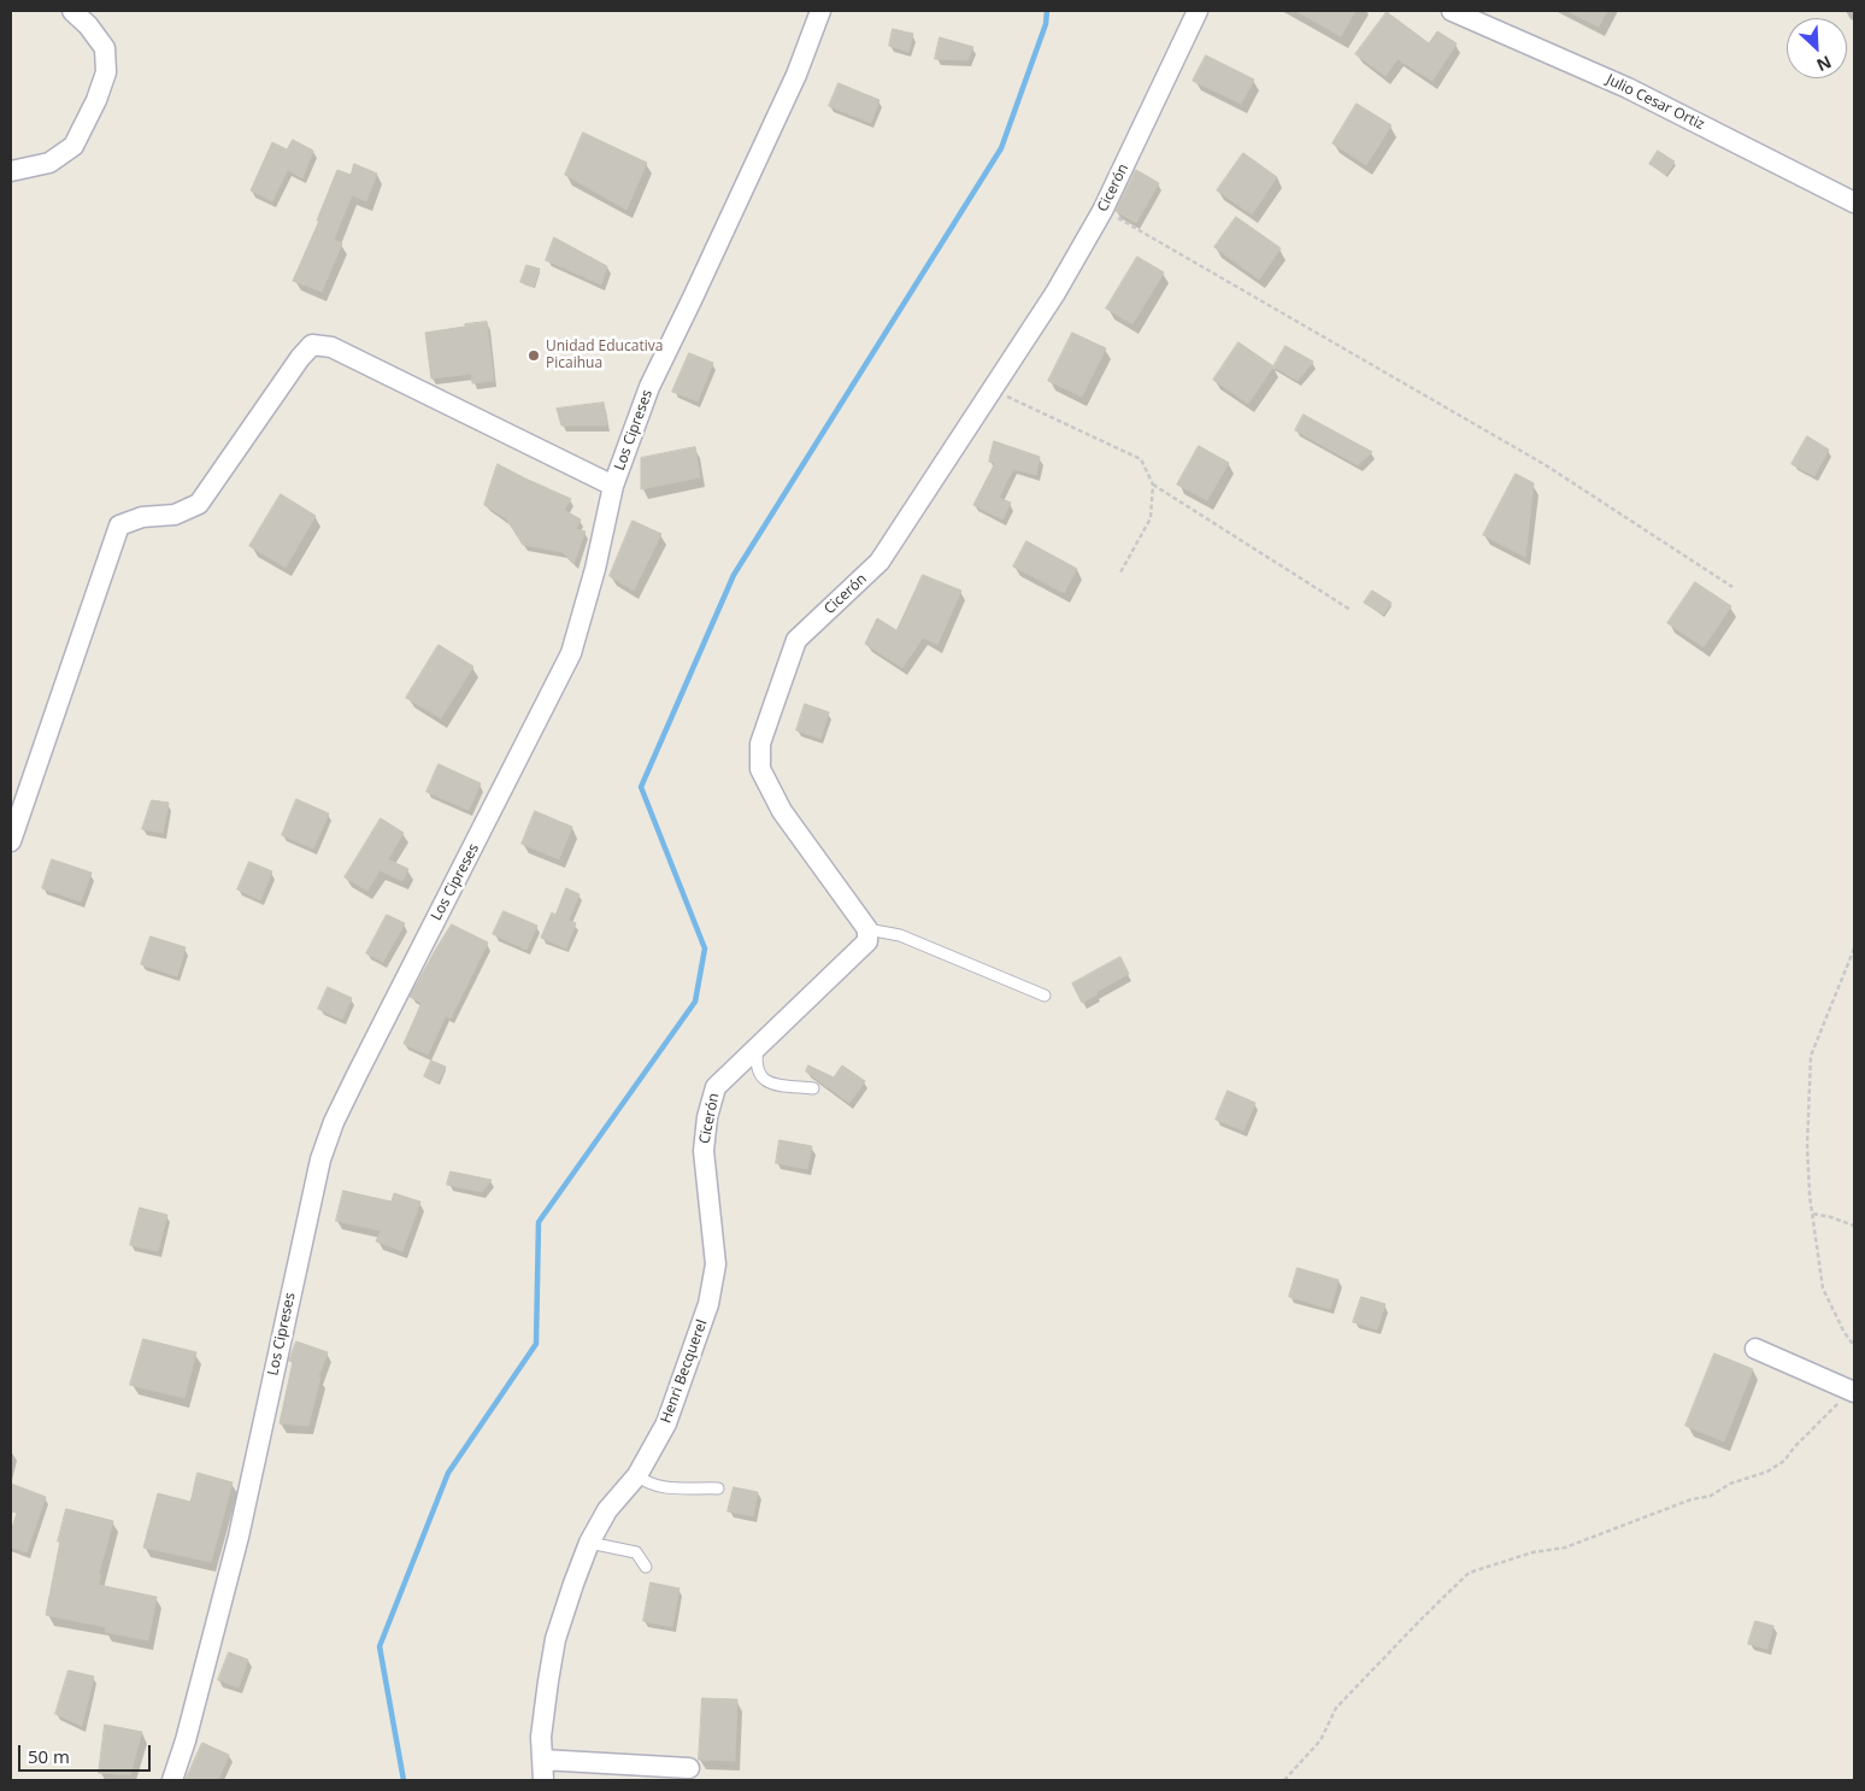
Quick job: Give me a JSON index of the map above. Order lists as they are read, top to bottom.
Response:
{
  "streets": {
    "street": [
      "Julio Cesar Ortiz",
      "Cicerón",
      "Los Cipreses",
      "Henri Becquerel"
    ]
  },
  "crossings": [
    ["Cicerón", "Henri Becquerel"]
  ],
  "places": ["Unidad Educativa Picaihua"],
  "scale_bar": "50 m",
  "north": "bottom right"
}
